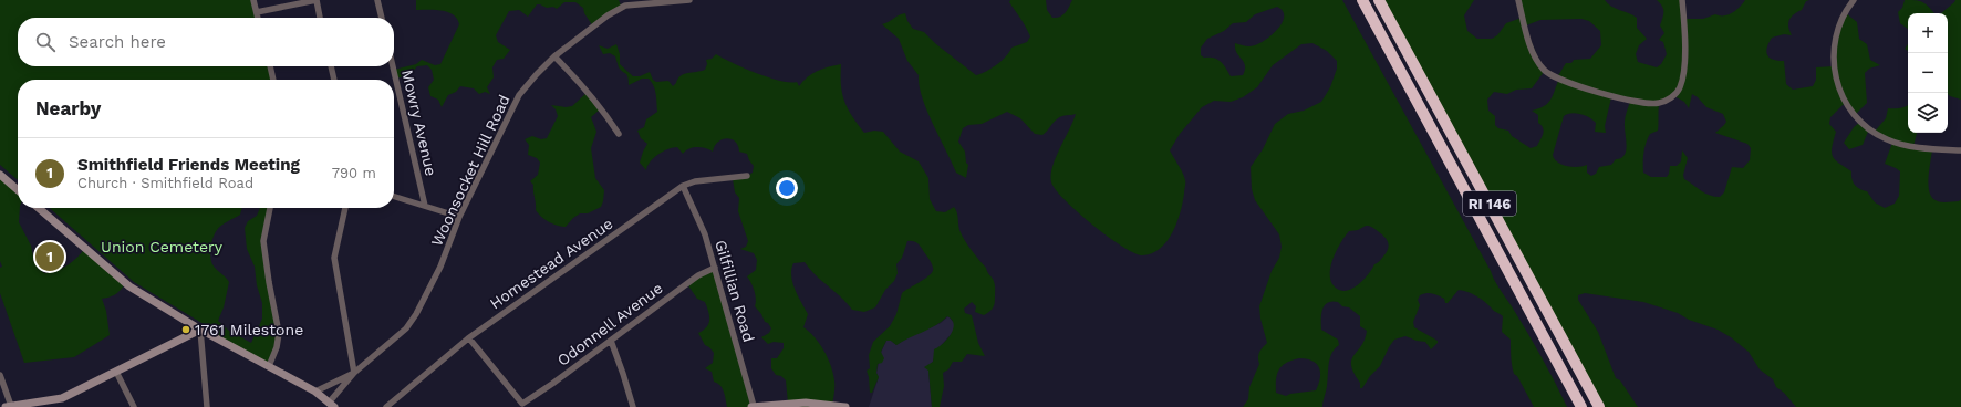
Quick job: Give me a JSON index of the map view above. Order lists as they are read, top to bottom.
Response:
{
  "streets": {
    "highway": ["RI 146"],
    "street": [
      "Mowry Avenue",
      "Woonsocket Hill Road",
      "Homestead Avenue",
      "Gilfillian Road",
      "Odonnell Avenue"
    ]
  },
  "crossings": [
    ["Homestead Avenue", "Gilfillian Road"],
    ["Homestead Avenue", "Odonnell Avenue"],
    ["Gilfillian Road", "Odonnell Avenue"]
  ],
  "parks": ["Union Cemetery"],
  "places": ["1761 Milestone"],
  "page": {
    "map_buttons": ["+", "−"],
    "search": "Search here",
    "heading": "Nearby",
    "list": [
      {
        "mark": "1",
        "name": "Smithfield Friends Meeting",
        "note": "Church · Smithfield Road",
        "value": "790 m"
      }
    ],
    "pins": "1"
  }
}
